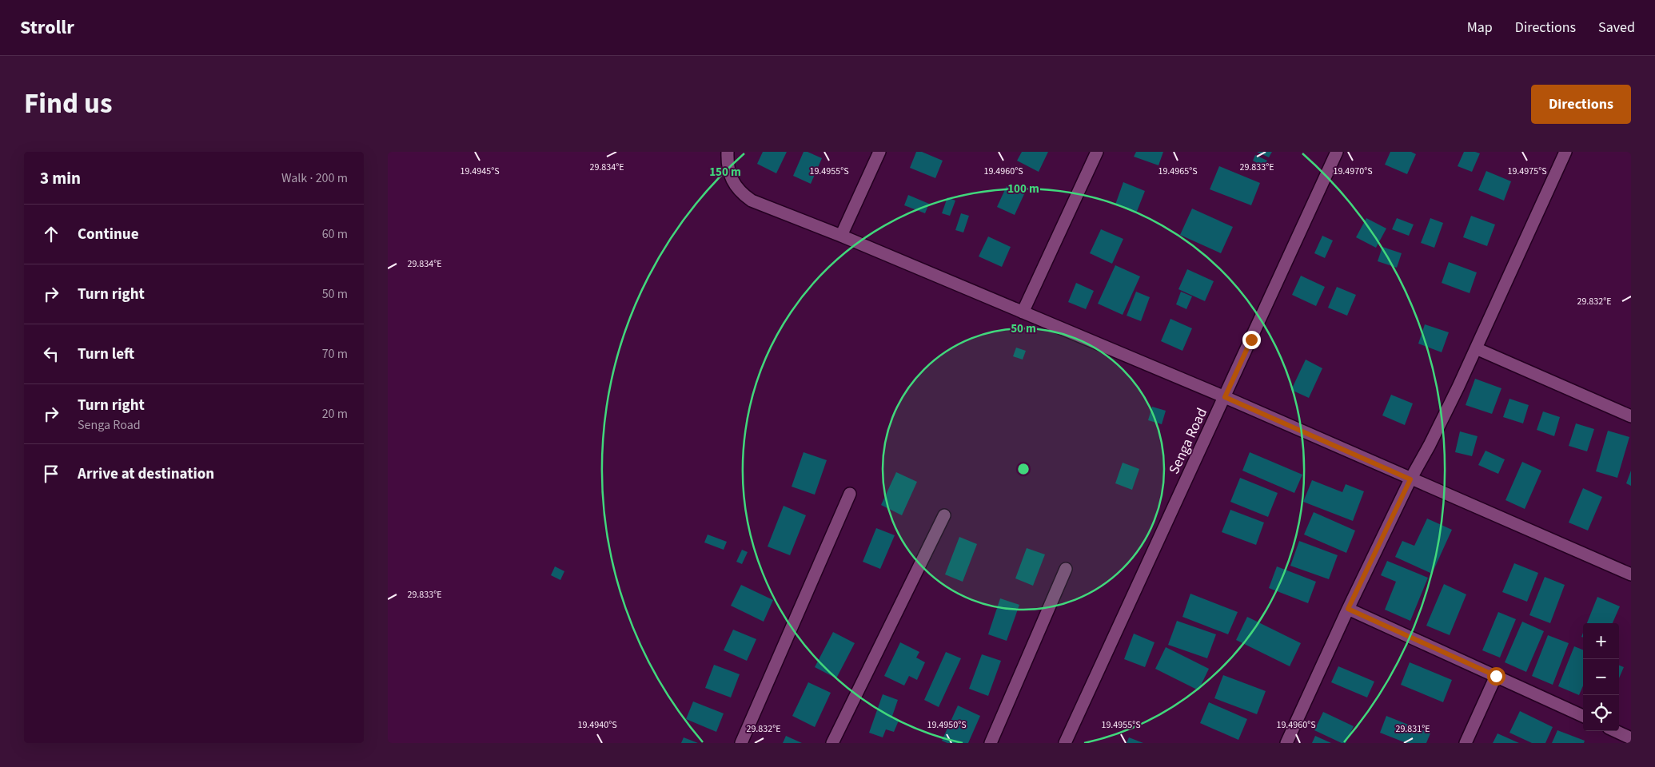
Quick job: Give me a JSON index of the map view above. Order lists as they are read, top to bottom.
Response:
{
  "streets": {
    "street": ["Senga Road"]
  },
  "page": {
    "header": "Strollr",
    "nav": ["Map", "Directions", "Saved"],
    "title": "Find us",
    "buttons": "Directions",
    "heading": ["3 min", "Walk · 200 m"],
    "list": [
      ["Continue", "60 m"],
      ["Turn right", "50 m"],
      ["Turn left", "70 m"],
      ["Turn right", "Senga Road", "20 m"],
      "Arrive at destination"
    ],
    "map_buttons": ["+", "−"]
  },
  "coordinates": [
    "29.833°E",
    "29.834°E",
    "19.4945°S",
    "19.4955°S",
    "19.4960°S",
    "19.4965°S",
    "19.4970°S",
    "19.4975°S",
    "29.832°E",
    "19.4940°S",
    "19.4950°S",
    "29.831°E"
  ],
  "rings": ["150 m", "100 m", "50 m"]
}
